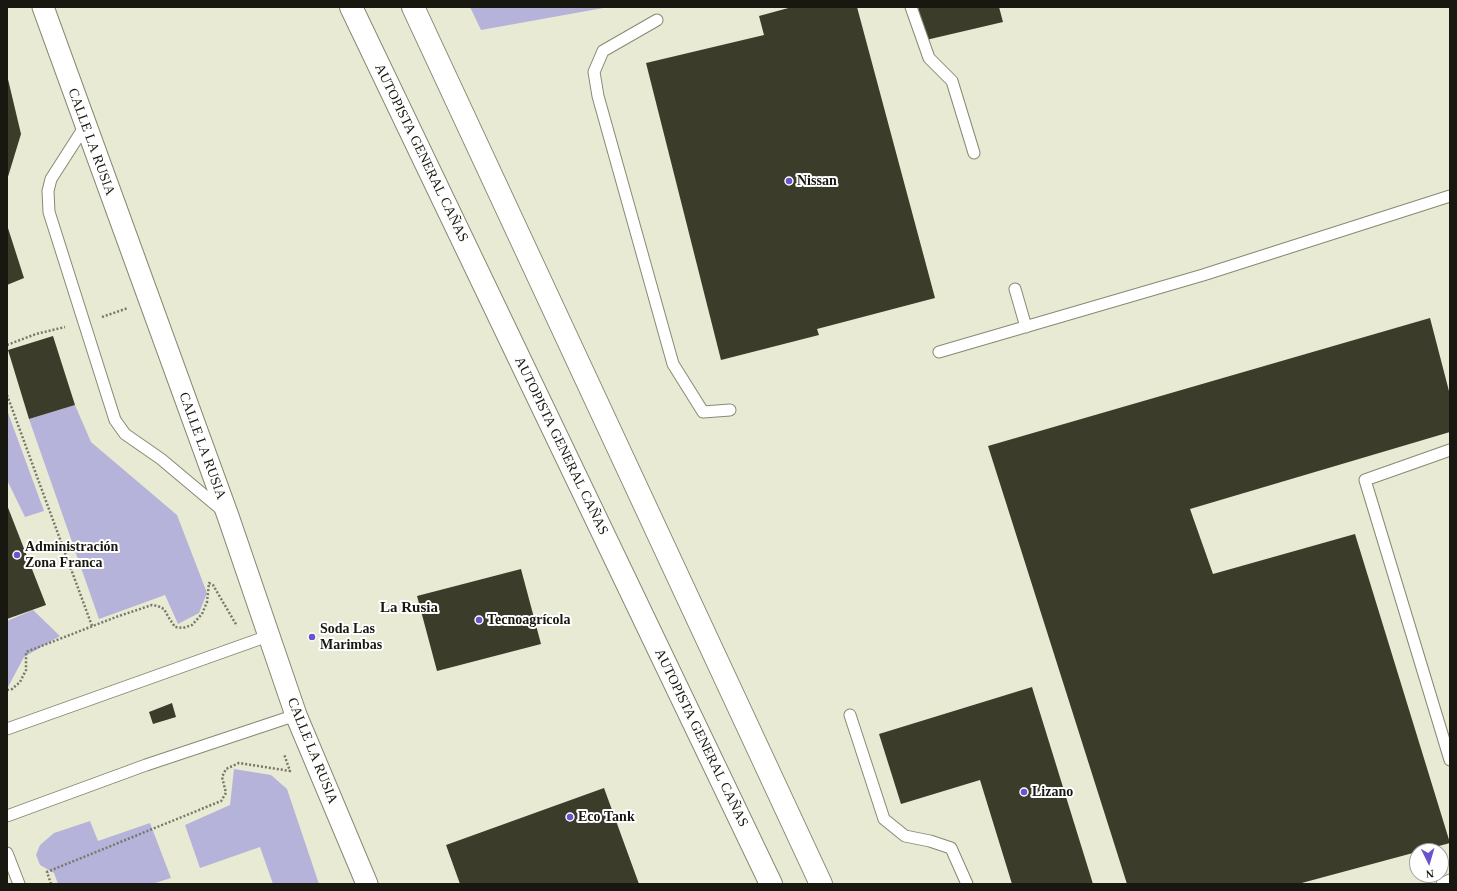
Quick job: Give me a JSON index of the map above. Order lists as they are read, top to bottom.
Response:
{
  "streets": {
    "highway": ["AUTOPISTA GENERAL CAÑAS"],
    "street": ["CALLE LA RUSIA"]
  },
  "districts": ["La Rusia"],
  "places": [
    "Nissan",
    "Administración Zona Franca",
    "Tecnoagrícola",
    "Soda Las Marimbas",
    "Lizano",
    "Eco Tank"
  ],
  "north": "bottom"
}
